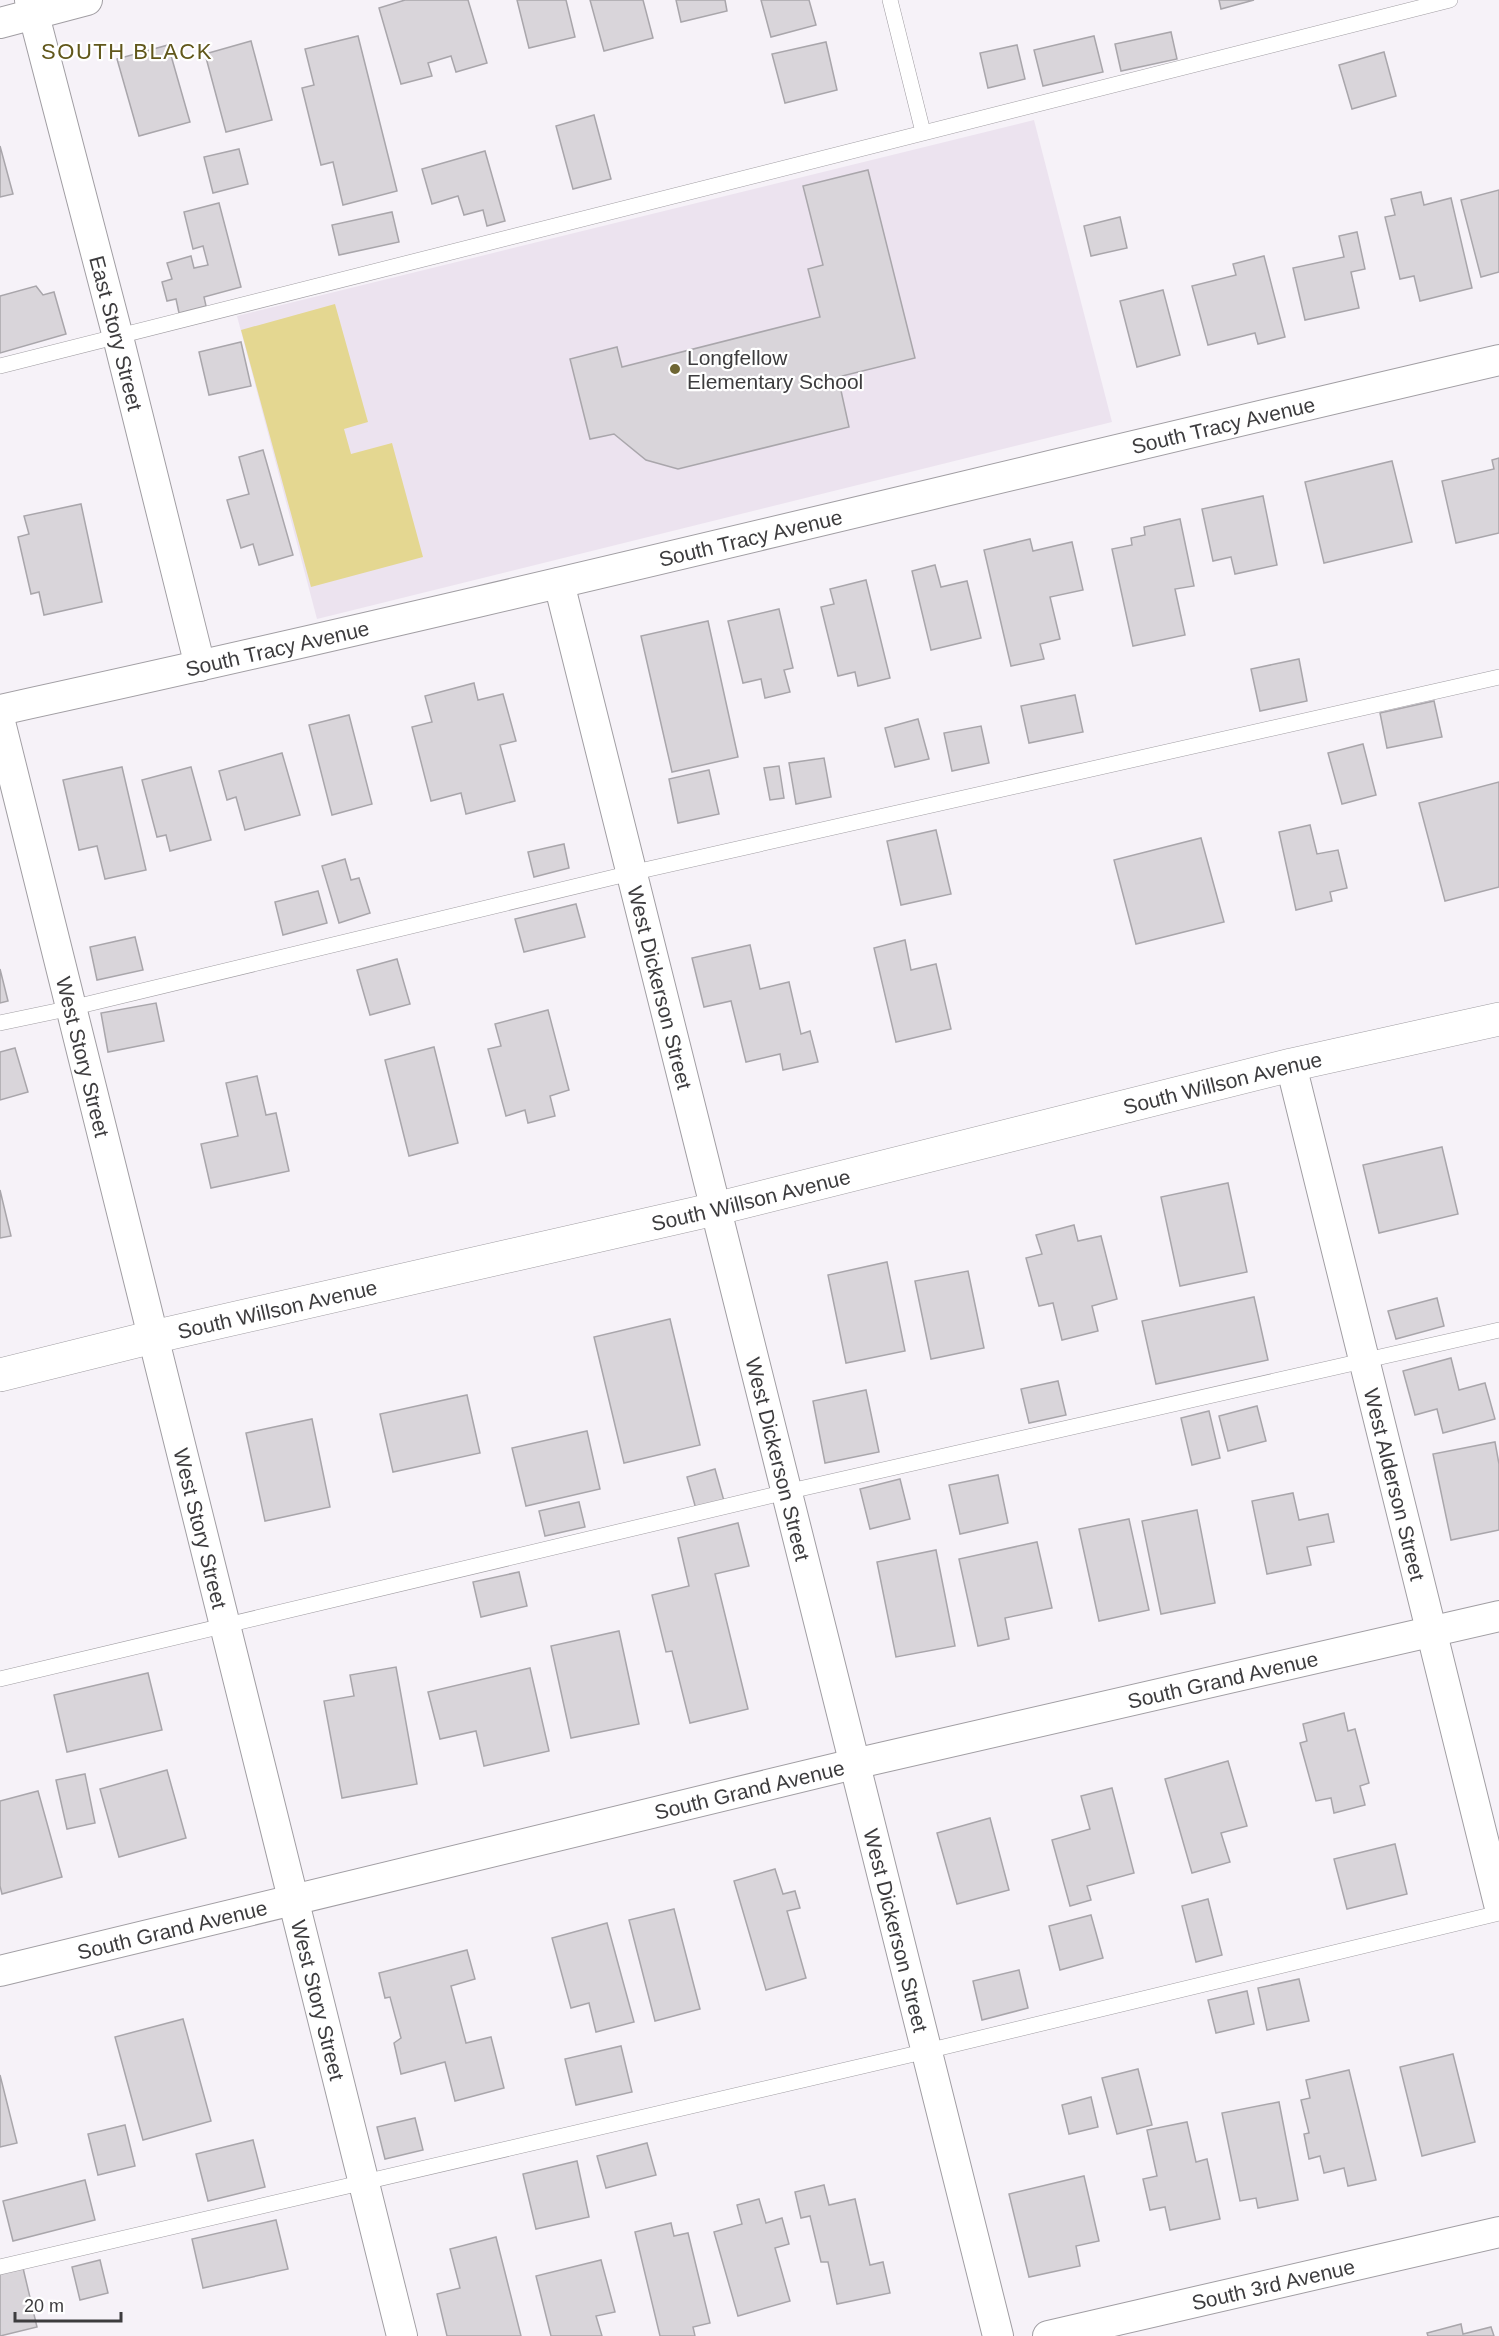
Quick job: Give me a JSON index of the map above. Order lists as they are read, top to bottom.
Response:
{
  "streets": {
    "main road": ["South Willson Avenue"],
    "street": [
      "East Story Street",
      "South Tracy Avenue",
      "West Dickerson Street",
      "West Story Street",
      "West Alderson Street",
      "South Grand Avenue",
      "South 3rd Avenue"
    ]
  },
  "crossings": [
    ["East Story Street", "South Tracy Avenue"],
    ["South Tracy Avenue", "West Dickerson Street"],
    ["West Dickerson Street", "South Willson Avenue"],
    ["West Dickerson Street", "South Grand Avenue"],
    ["West Story Street", "South Willson Avenue"],
    ["West Story Street", "South Grand Avenue"],
    ["South Willson Avenue", "West Alderson Street"],
    ["West Alderson Street", "South Grand Avenue"]
  ],
  "districts": ["SOUTH BLACK"],
  "places": ["Longfellow Elementary School"],
  "scale_bar": "20 m"
}
